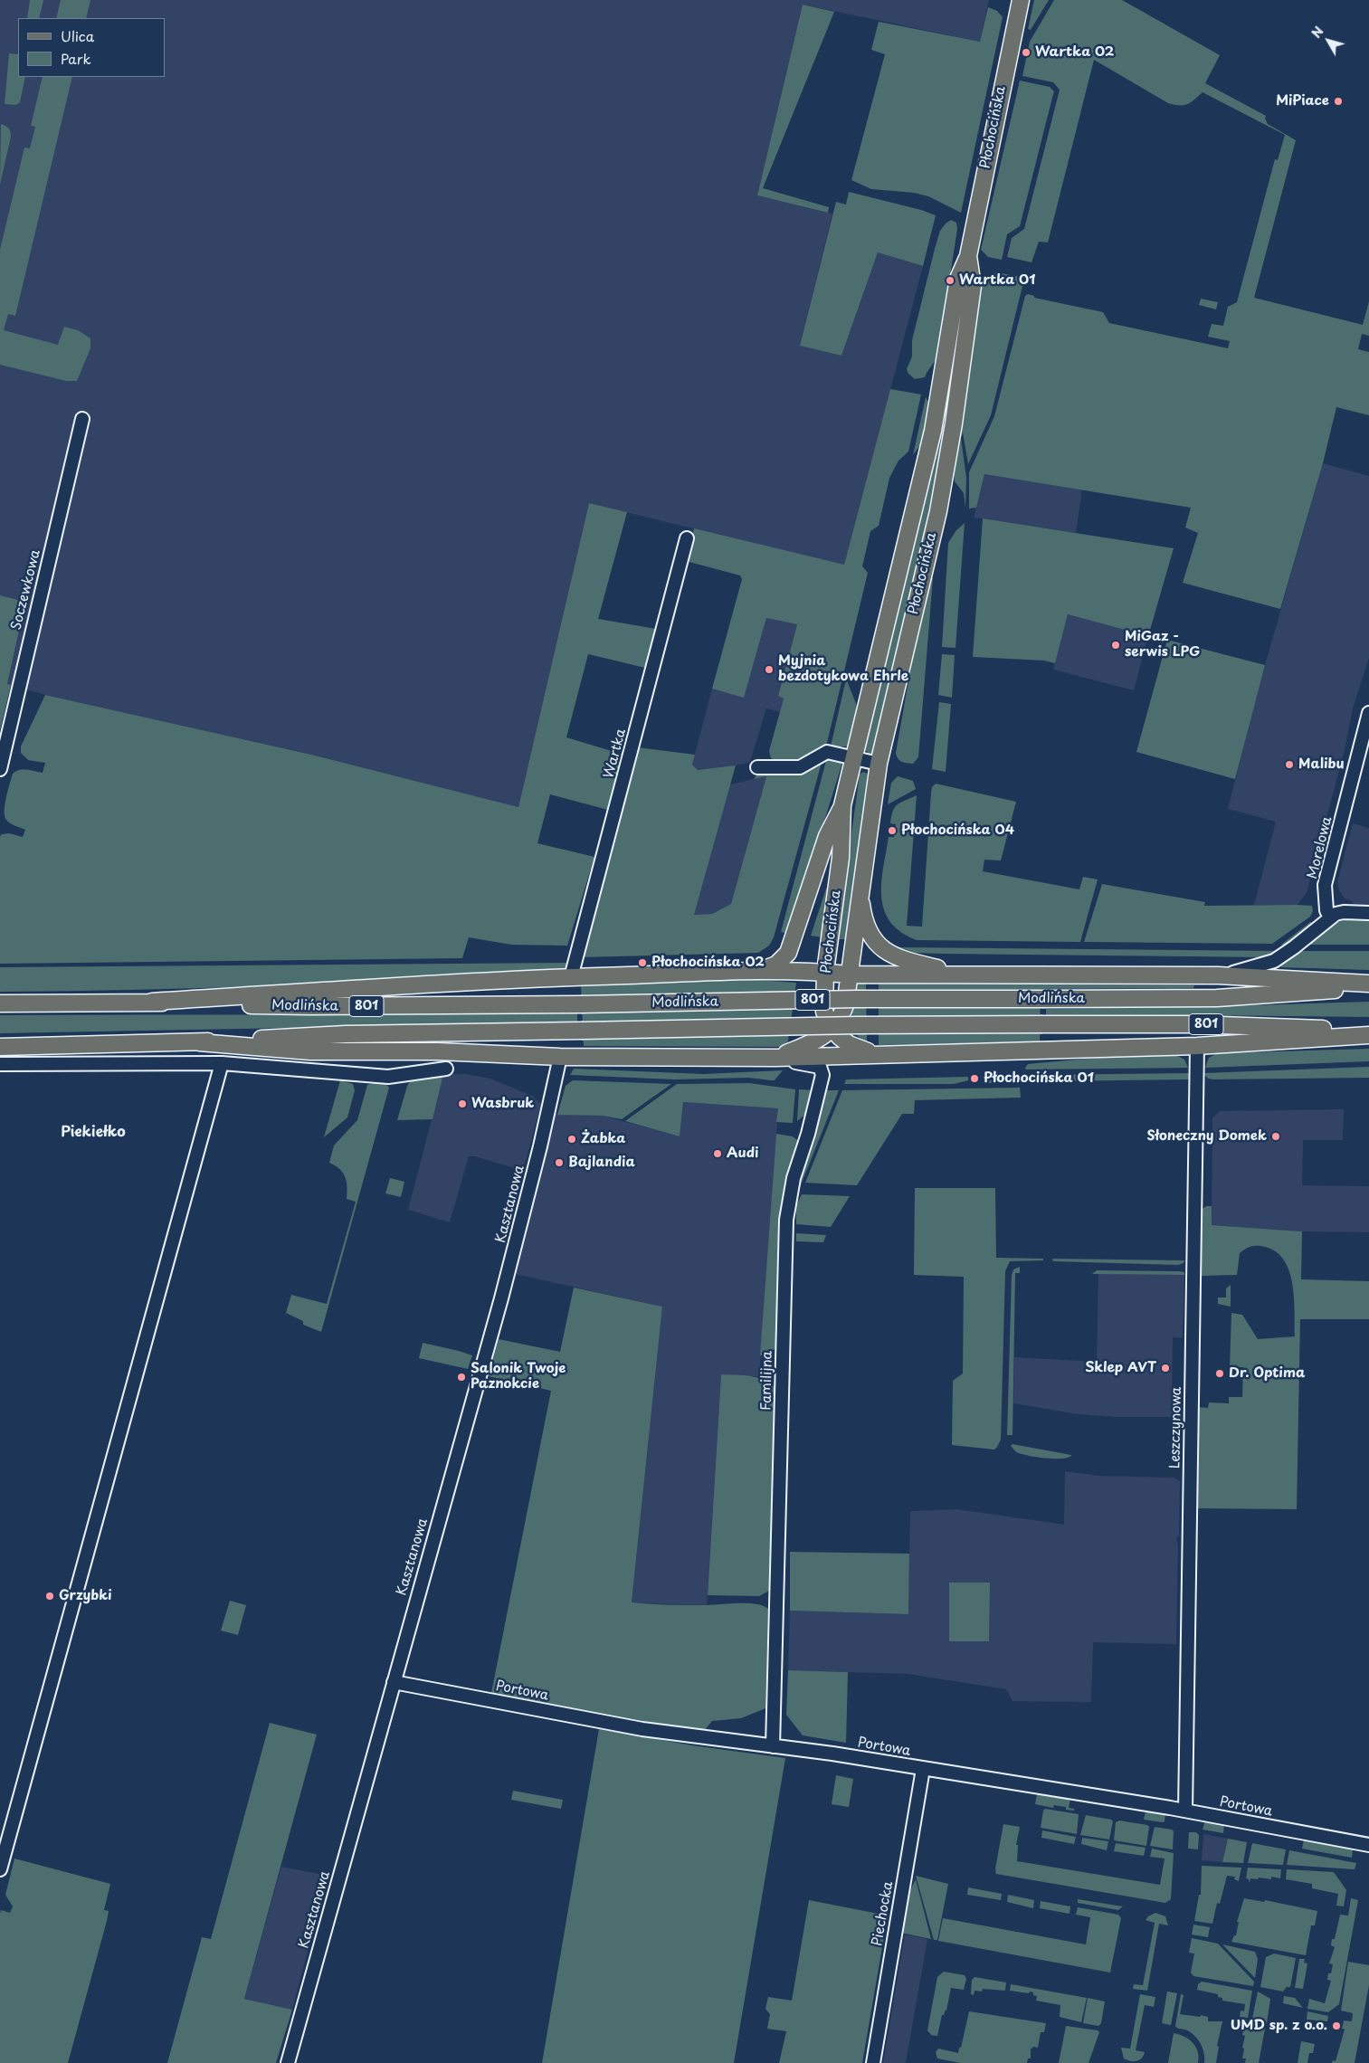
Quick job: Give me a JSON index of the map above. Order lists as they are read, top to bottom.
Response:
{
  "streets": {
    "main road": ["Płochocińska", "Modlińska", "801"],
    "street": [
      "Soczewkowa",
      "Wartka",
      "Morelowa",
      "Kasztanowa",
      "Familijna",
      "Leszczynowa",
      "Portowa",
      "Piechocka"
    ]
  },
  "crossings": [
    ["Płochocińska", "Modlińska"],
    ["Płochocińska", "Familijna"],
    ["Wartka", "Modlińska"],
    ["Kasztanowa", "Portowa"],
    ["Familijna", "Portowa"],
    ["Leszczynowa", "Portowa"],
    ["Portowa", "Piechocka"]
  ],
  "districts": ["Piekiełko"],
  "places": [
    "Wartka 02",
    "MiPiace",
    "Wartka 01",
    "MiGaz - serwis LPG",
    "Myjnia bezdotykowa Ehrle",
    "Malibu",
    "Płochocińska 04",
    "Płochocińska 02",
    "Płochocińska 01",
    "Wasbruk",
    "Słoneczny Domek",
    "Żabka",
    "Audi",
    "Bajlandia",
    "Sklep AVT",
    "Dr. Optima",
    "Salonik Twoje Paznokcie",
    "Grzybki",
    "UMD sp. z o.o."
  ],
  "legend": ["Ulica", "Park"],
  "north": "top left"
}
